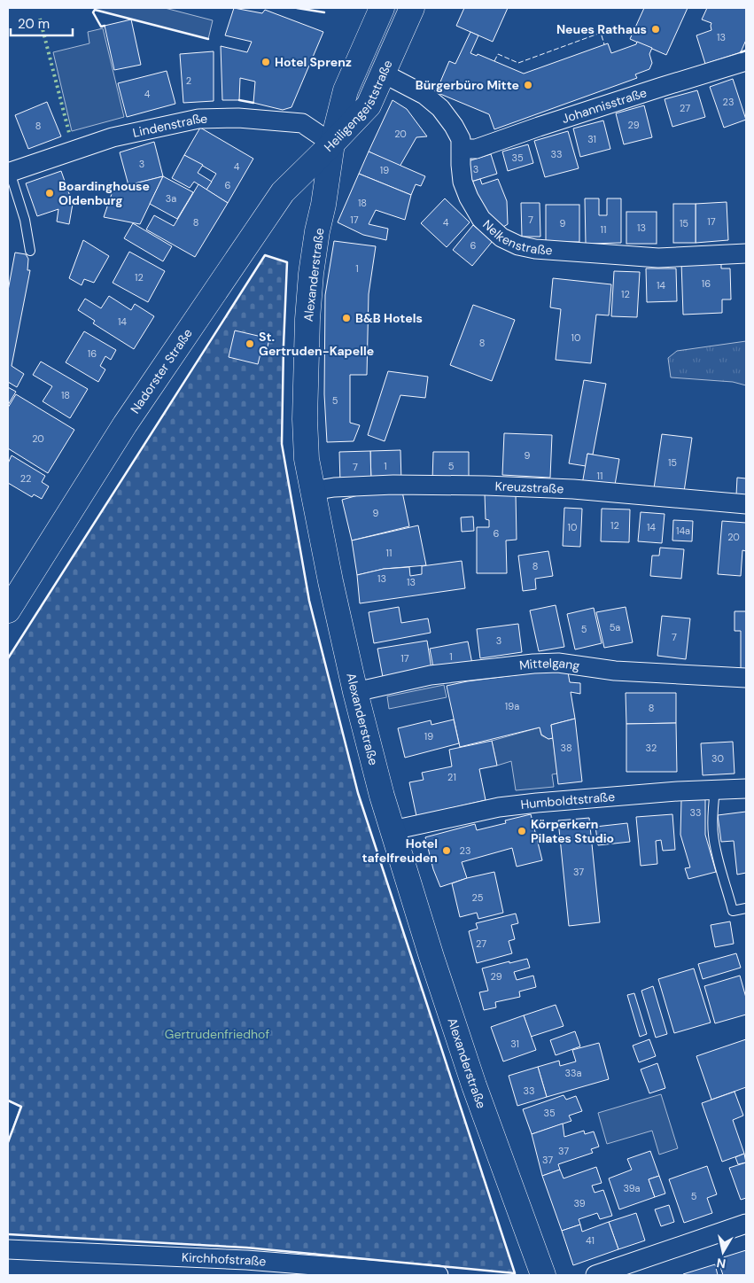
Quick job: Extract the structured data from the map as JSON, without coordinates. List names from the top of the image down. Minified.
{"streets":{"street":["Heiligengeiststraße","Johannisstraße","Lindenstraße","Nelkenstraße","Alexanderstraße","Nadorster Straße","Kreuzstraße","Mittelgang","Humboldtstraße","Kirchhofstraße"]},"crossings":[["Heiligengeiststraße","Lindenstraße"],["Heiligengeiststraße","Nelkenstraße"],["Heiligengeiststraße","Alexanderstraße"],["Heiligengeiststraße","Nadorster Straße"],["Johannisstraße","Nelkenstraße"],["Lindenstraße","Alexanderstraße"],["Lindenstraße","Nadorster Straße"],["Alexanderstraße","Nadorster Straße"],["Alexanderstraße","Kreuzstraße"],["Alexanderstraße","Mittelgang"],["Alexanderstraße","Humboldtstraße"]],"parks":["Gertrudenfriedhof"],"places":["Neues Rathaus","Hotel Sprenz","Bürgerbüro Mitte","Boardinghouse Oldenburg","B&B Hotels","St. Gertruden-Kapelle","Körperkern Pilates Studio","Hotel tafelfreuden"],"house_numbers":["13","2","4","23","27","29","8","20","31","33","35","3","4","3","19","6","3a","18","17","7","17","8","4","9","15","13","11","6","1","12","16","14","12","14","10","8","16","18","5","20","9","15","1","5","7","11","22","9","12","10","14","14a","6","20","11","8","13","13","5a","5","7","3","1","17","19a","8","19","38","32","30","21","33","23","37","25","27","29","31","33a","33","35","37","37","39a","5","39","41"],"scale_bar":"20 m","north":"bottom"}
